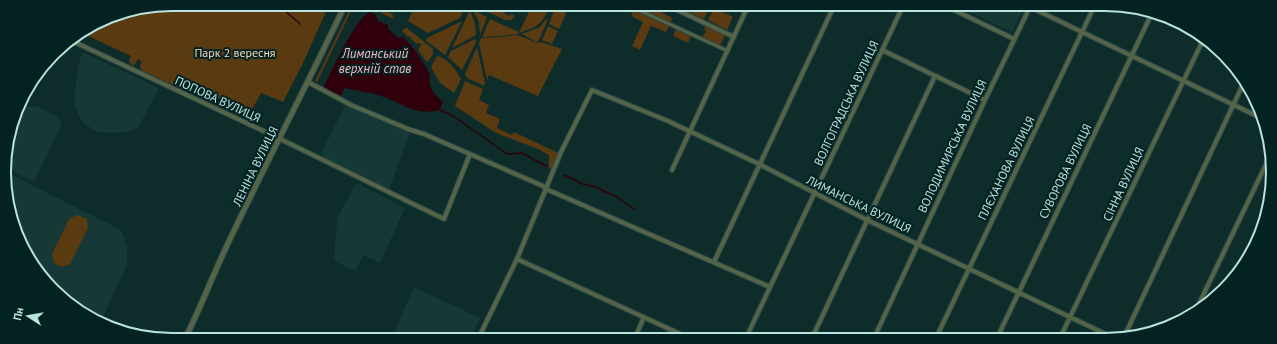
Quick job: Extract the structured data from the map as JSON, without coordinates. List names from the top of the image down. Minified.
{"streets":{"street":["ПОПОВА ВУЛИЦЯ","ВОЛГОГРАДСЬКА ВУЛИЦЯ","ВОЛОДИМИРСЬКА ВУЛИЦЯ","ЛЕНІНА ВУЛИЦЯ","ПЛЄХАНОВА ВУЛИЦЯ","СУВОРОВА ВУЛИЦЯ","СІННА ВУЛИЦЯ","ЛИМАНСЬКА ВУЛИЦЯ"]},"crossings":[["ПОПОВА ВУЛИЦЯ","ЛЕНІНА ВУЛИЦЯ"],["ВОЛГОГРАДСЬКА ВУЛИЦЯ","ЛИМАНСЬКА ВУЛИЦЯ"],["ВОЛОДИМИРСЬКА ВУЛИЦЯ","ЛИМАНСЬКА ВУЛИЦЯ"],["ПЛЄХАНОВА ВУЛИЦЯ","ЛИМАНСЬКА ВУЛИЦЯ"],["СУВОРОВА ВУЛИЦЯ","ЛИМАНСЬКА ВУЛИЦЯ"],["СІННА ВУЛИЦЯ","ЛИМАНСЬКА ВУЛИЦЯ"]],"water":["Лиманський верхній став"],"parks":["Парк 2 вересня"],"north":"left"}
